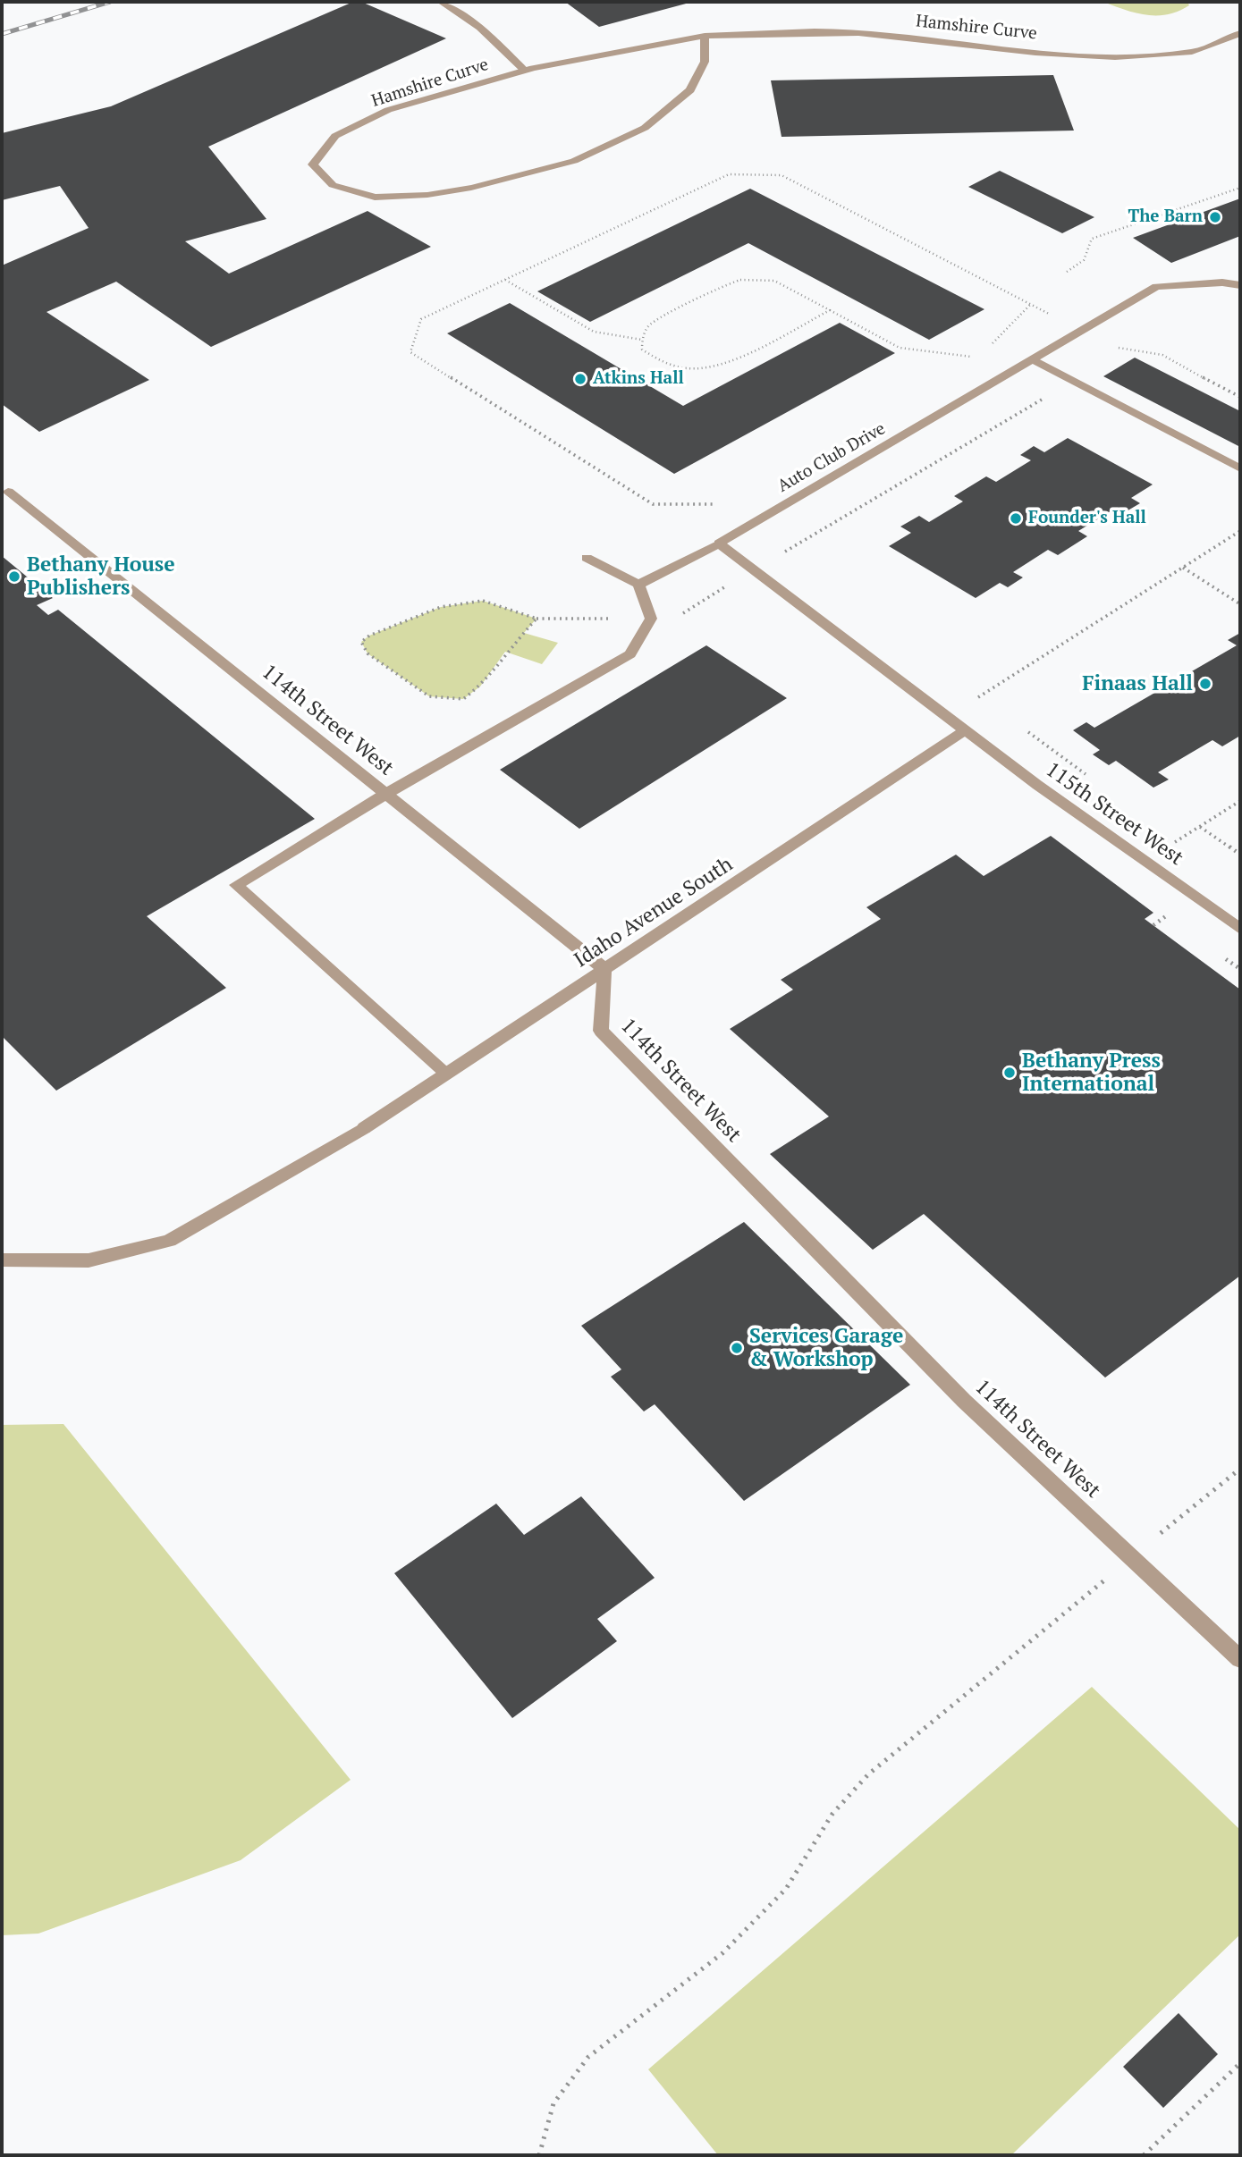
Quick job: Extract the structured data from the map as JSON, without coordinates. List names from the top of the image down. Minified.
{"streets":{"street":["Hamshire Curve","Auto Club Drive","114th Street West","115th Street West","Idaho Avenue South"]},"crossings":[["114th Street West","Idaho Avenue South"],["115th Street West","Idaho Avenue South"]],"places":["The Barn","Atkins Hall","Founder's Hall","Bethany House Publishers","Finaas Hall","Bethany Press International","Services Garage & Workshop"]}
